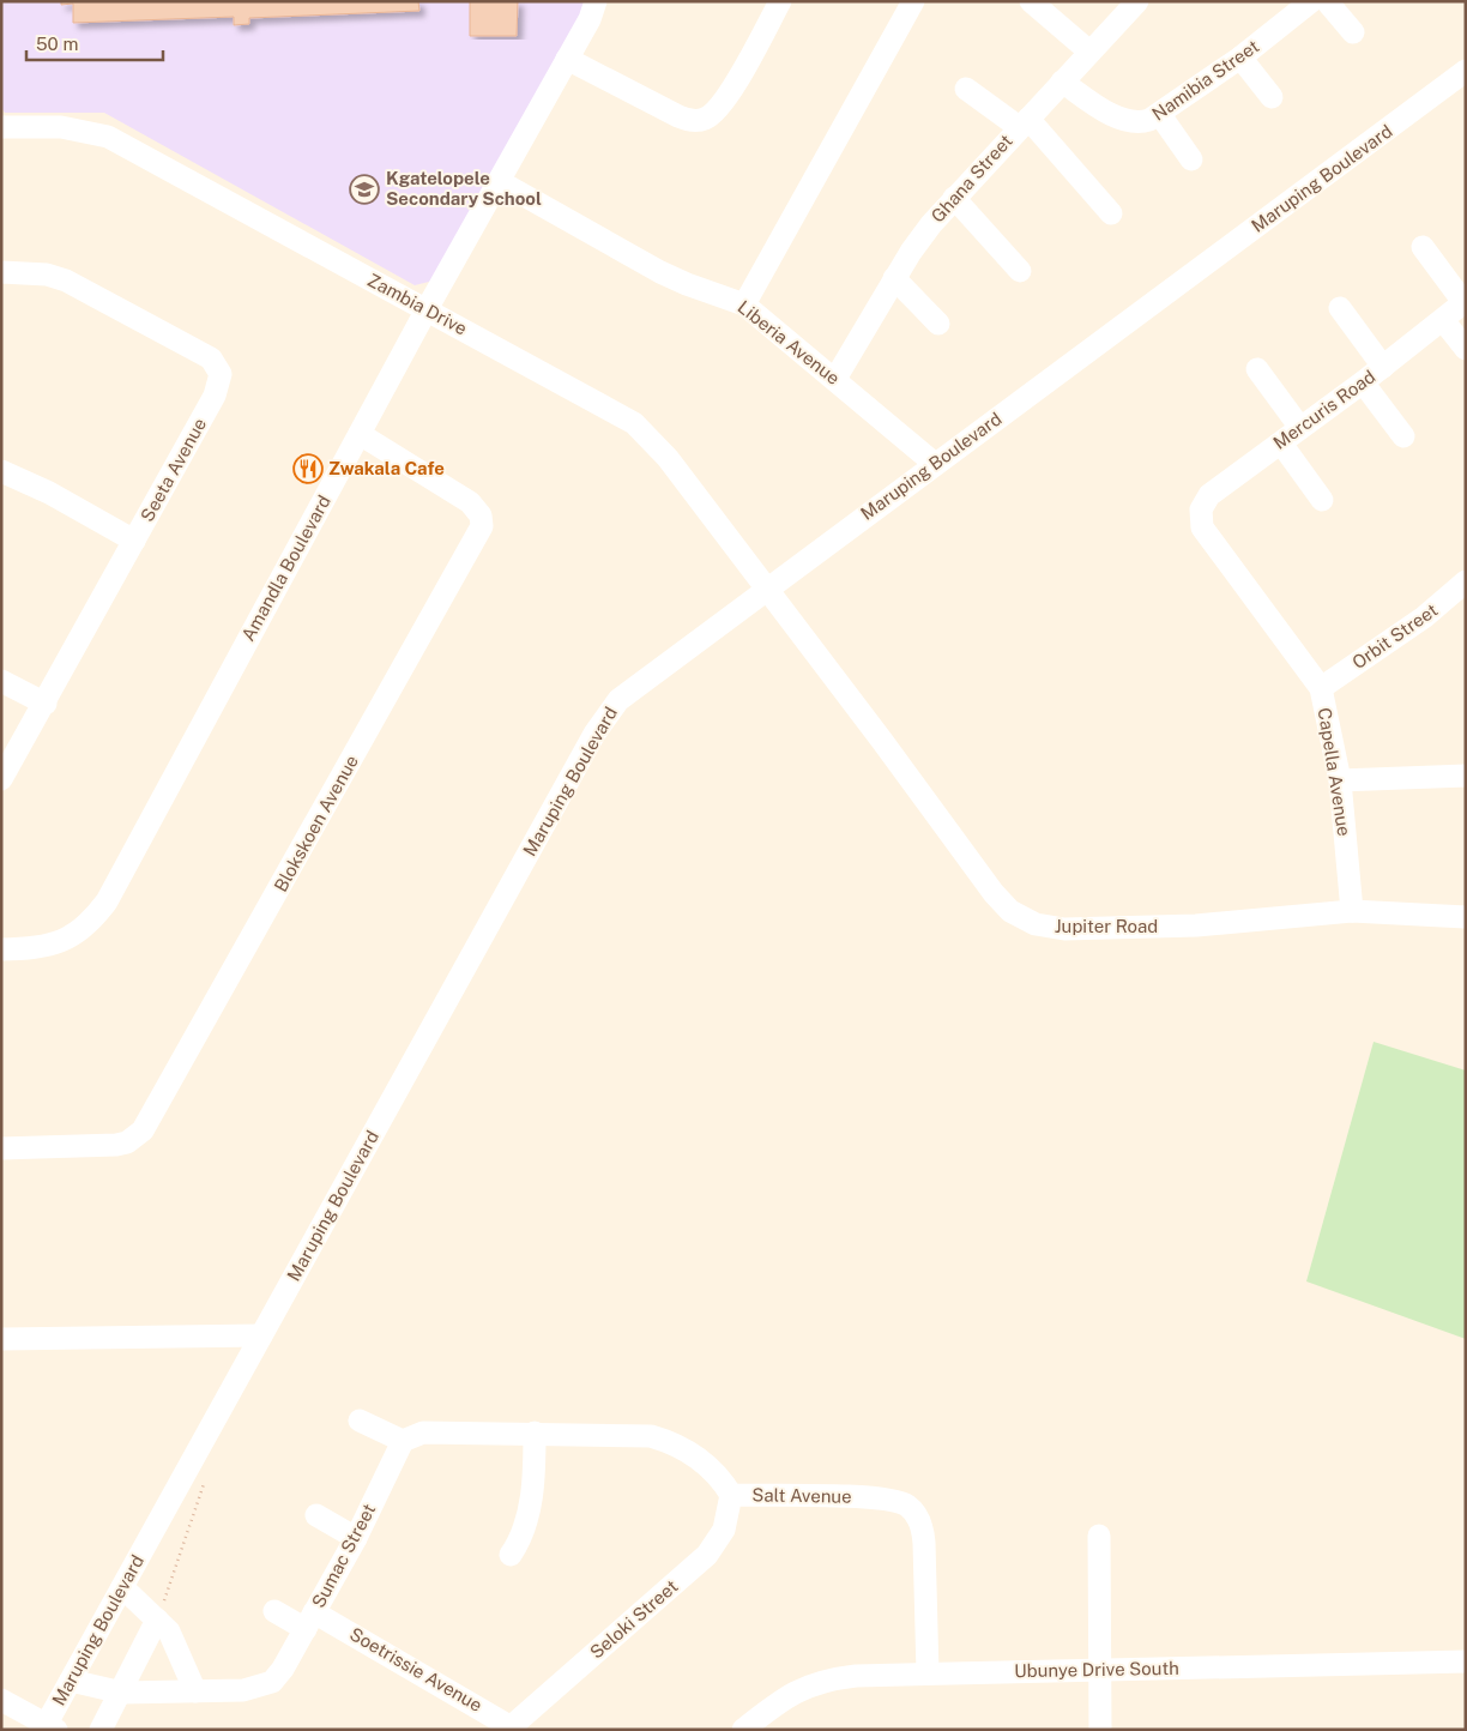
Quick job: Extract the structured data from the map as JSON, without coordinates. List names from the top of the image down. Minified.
{"streets":{"street":["Namibia Street","Ghana Street","Maruping Boulevard","Zambia Drive","Liberia Avenue","Mercuris Road","Seeta Avenue","Amandla Boulevard","Orbit Street","Capella Avenue","Blokskoen Avenue","Jupiter Road","Salt Avenue","Sumac Street","Seloki Street","Soetrissie Avenue","Ubunye Drive South"]},"crossings":[["Namibia Street","Ghana Street"],["Ghana Street","Liberia Avenue"],["Maruping Boulevard","Zambia Drive"],["Maruping Boulevard","Liberia Avenue"],["Maruping Boulevard","Jupiter Road"],["Zambia Drive","Amandla Boulevard"],["Zambia Drive","Jupiter Road"],["Liberia Avenue","Amandla Boulevard"],["Mercuris Road","Capella Avenue"],["Amandla Boulevard","Blokskoen Avenue"],["Orbit Street","Capella Avenue"],["Capella Avenue","Jupiter Road"],["Salt Avenue","Sumac Street"],["Salt Avenue","Seloki Street"],["Salt Avenue","Ubunye Drive South"],["Sumac Street","Soetrissie Avenue"],["Seloki Street","Soetrissie Avenue"]],"places":{"school or university":["Kgatelopele Secondary School"],"restaurant":["Zwakala Cafe"]},"scale_bar":"50 m"}
